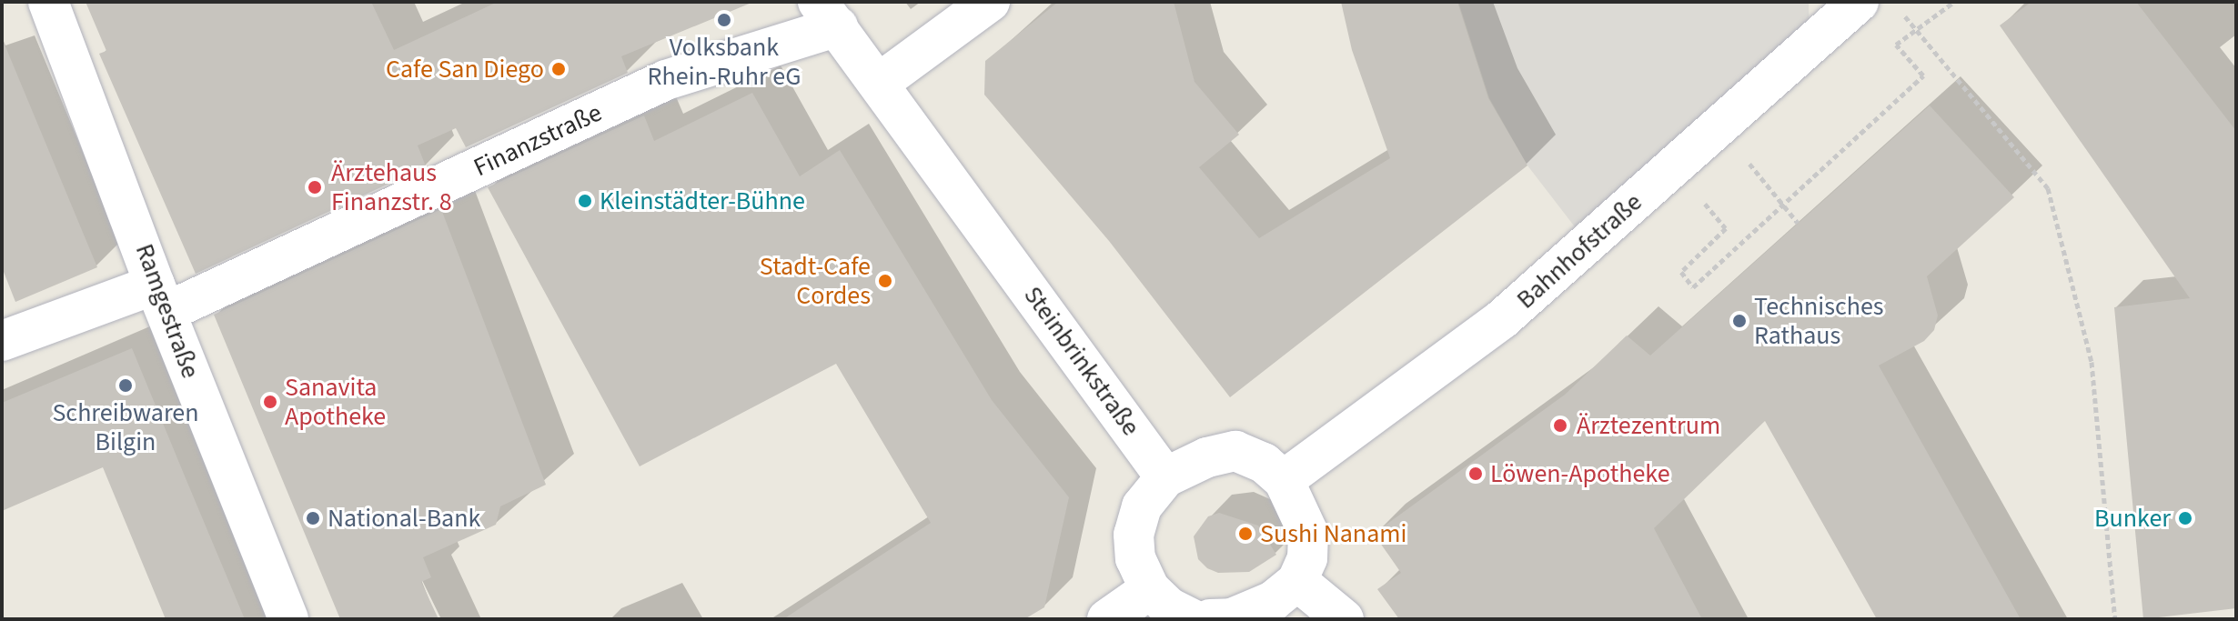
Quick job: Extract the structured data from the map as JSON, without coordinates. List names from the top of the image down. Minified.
{"streets":{"street":["Finanzstraße","Bahnhofstraße","Ramgestraße","Steinbrinkstraße"]},"crossings":[["Finanzstraße","Ramgestraße"],["Finanzstraße","Steinbrinkstraße"]],"places":["Volksbank Rhein-Ruhr eG","Cafe San Diego","Ärztehaus Finanzstr. 8","Kleinstädter-Bühne","Stadt-Cafe Cordes","Technisches Rathaus","Schreibwaren Bilgin","Sanavita Apotheke","Ärztezentrum","Löwen-Apotheke","National-Bank","Bunker","Sushi Nanami"]}
